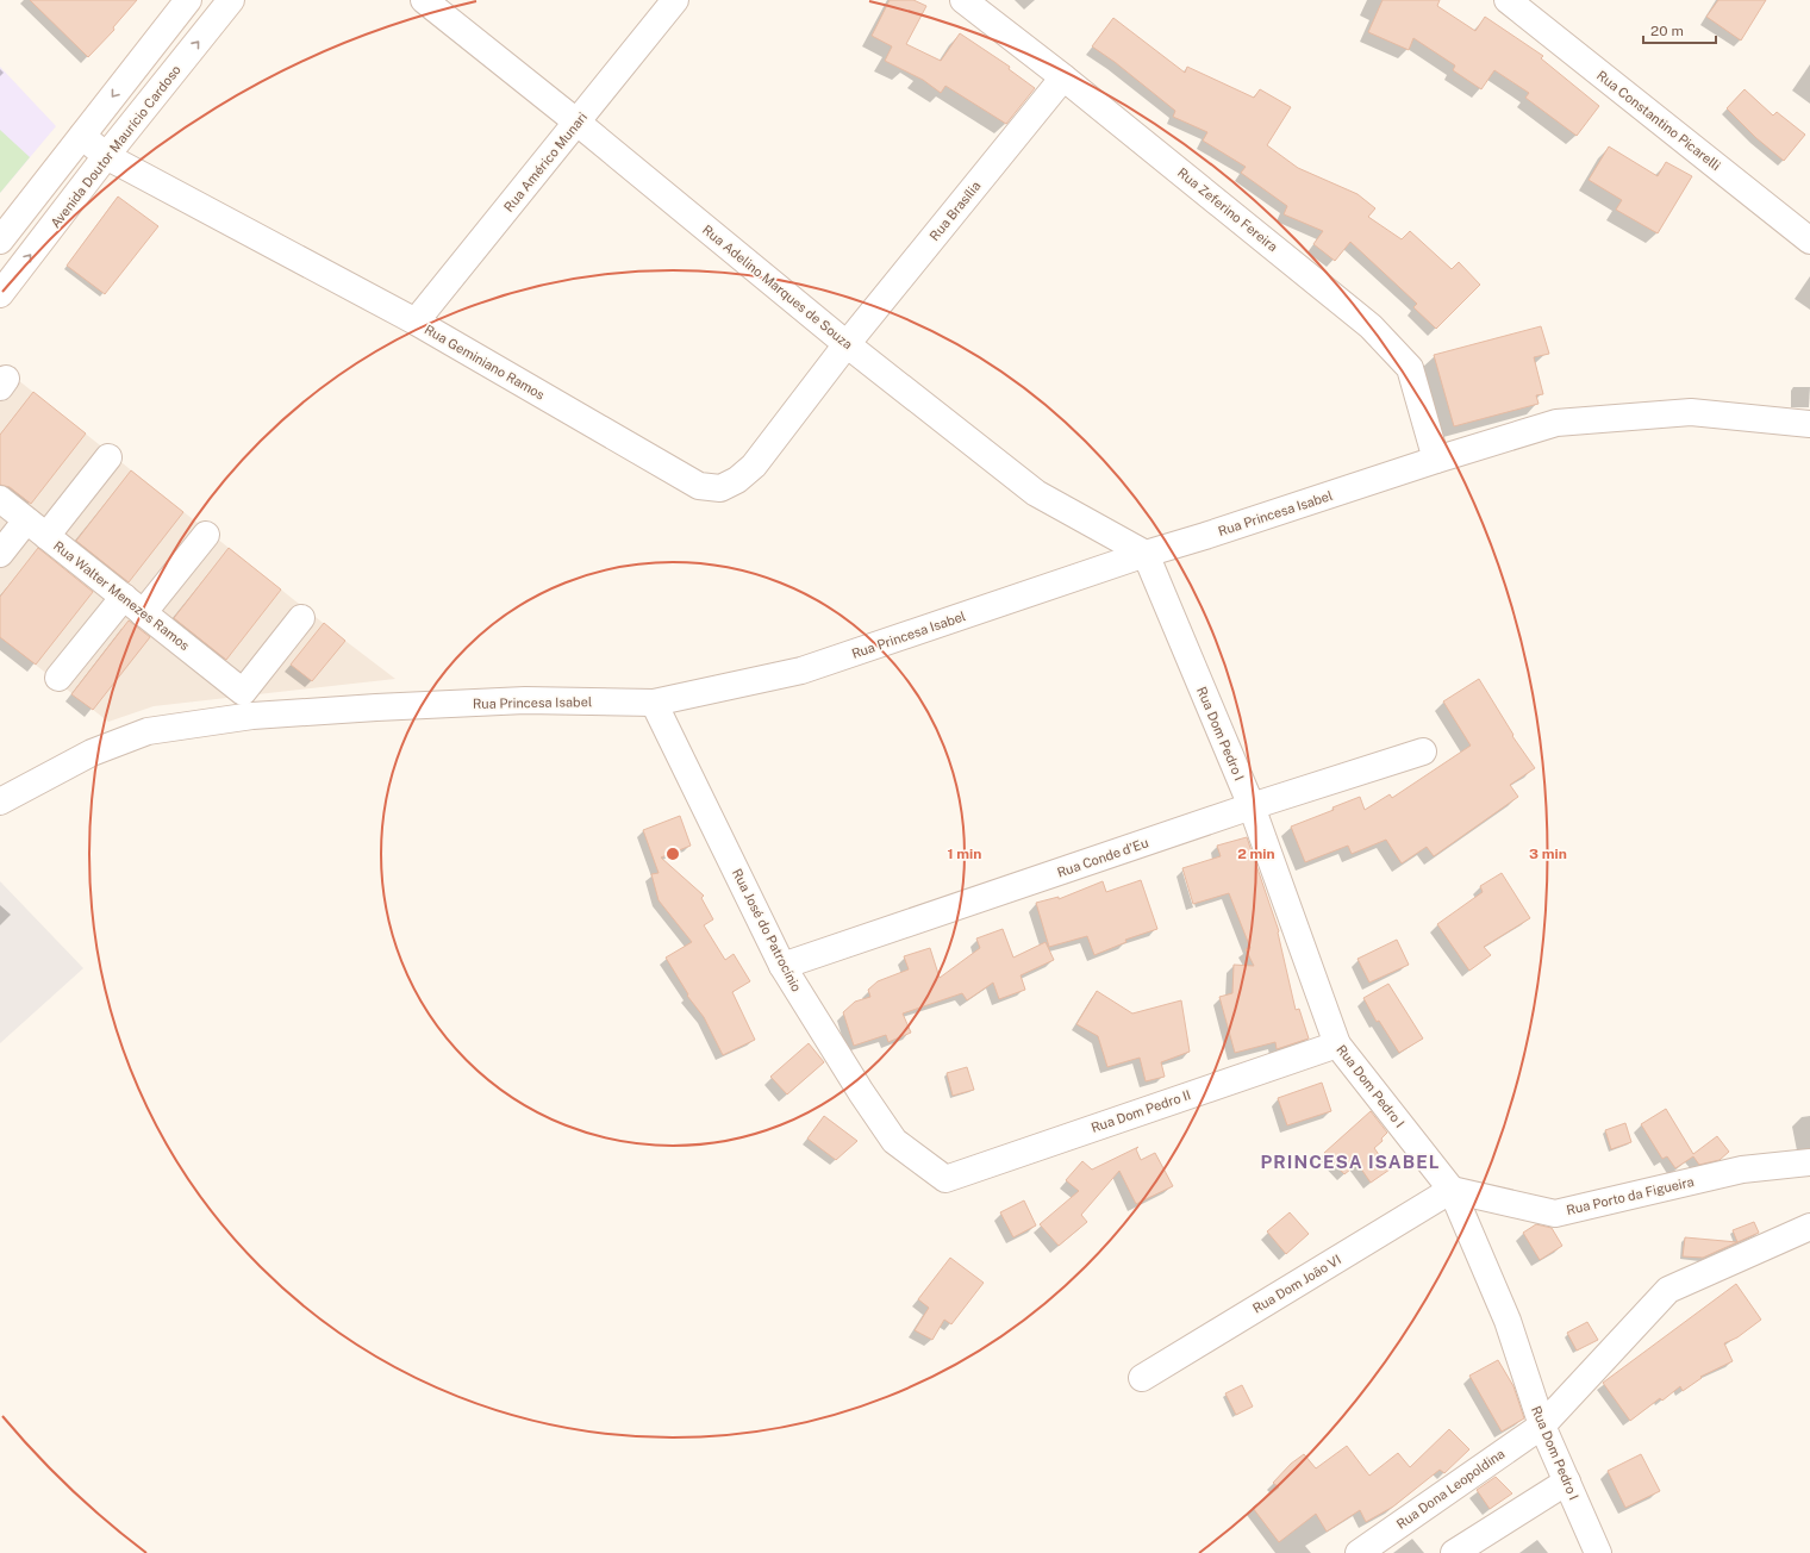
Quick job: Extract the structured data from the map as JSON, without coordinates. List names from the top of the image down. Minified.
{"streets":{"street":["Rua Constantino Picarelli","Avenida Doutor Maurício Cardoso","Rua Américo Munari","Rua Zeferino Fereira","Rua Brasília","Rua Adelino Marques de Souza","Rua Geminiano Ramos","Rua Princesa Isabel","Rua Walter Menezes Ramos","Rua Dom Pedro I","Rua Conde d'Eu","Rua José do Patrocínio","Rua Dom Pedro II","Rua Porto da Figueira","Rua Dom João VI","Rua Dona Leopoldina"]},"crossings":[["Avenida Doutor Maurício Cardoso","Rua Geminiano Ramos"],["Rua Américo Munari","Rua Adelino Marques de Souza"],["Rua Américo Munari","Rua Geminiano Ramos"],["Rua Zeferino Fereira","Rua Brasília"],["Rua Zeferino Fereira","Rua Princesa Isabel"],["Rua Brasília","Rua Adelino Marques de Souza"],["Rua Brasília","Rua Geminiano Ramos"],["Rua Adelino Marques de Souza","Rua Geminiano Ramos"],["Rua Adelino Marques de Souza","Rua Princesa Isabel"],["Rua Adelino Marques de Souza","Rua Dom Pedro I"],["Rua Princesa Isabel","Rua Dom Pedro I"],["Rua Princesa Isabel","Rua José do Patrocínio"],["Rua Dom Pedro I","Rua Conde d'Eu"],["Rua Dom Pedro I","Rua Dom Pedro II"],["Rua Dom Pedro I","Rua Porto da Figueira"],["Rua Dom Pedro I","Rua Dom João VI"],["Rua Dom Pedro I","Rua Dona Leopoldina"],["Rua Conde d'Eu","Rua José do Patrocínio"],["Rua José do Patrocínio","Rua Dom Pedro II"],["Rua Porto da Figueira","Rua Dom João VI"]],"districts":["PRINCESA ISABEL"],"scale_bar":"20 m","rings":["1 min","2 min","3 min"]}
